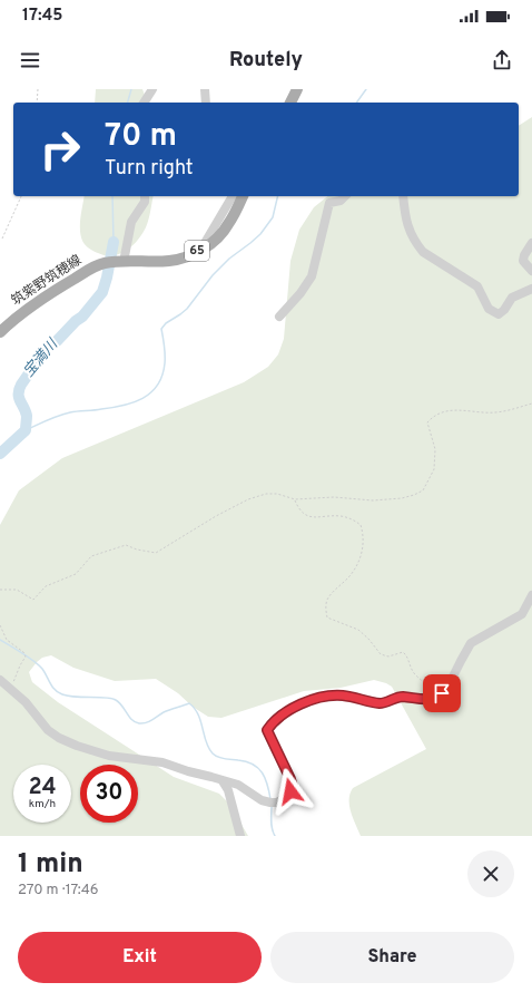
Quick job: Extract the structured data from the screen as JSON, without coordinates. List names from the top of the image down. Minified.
{"streets":{"main road":["65","筑紫野筑穂線"]},"water":["宝満川"],"page":{"status":"17:45","header":"Routely","turn":["70 m","Turn right"],"speed":"24 km/h","limit":"30","heading":["1 min","270 m · 17:46"],"buttons":["Exit","Share"]}}
